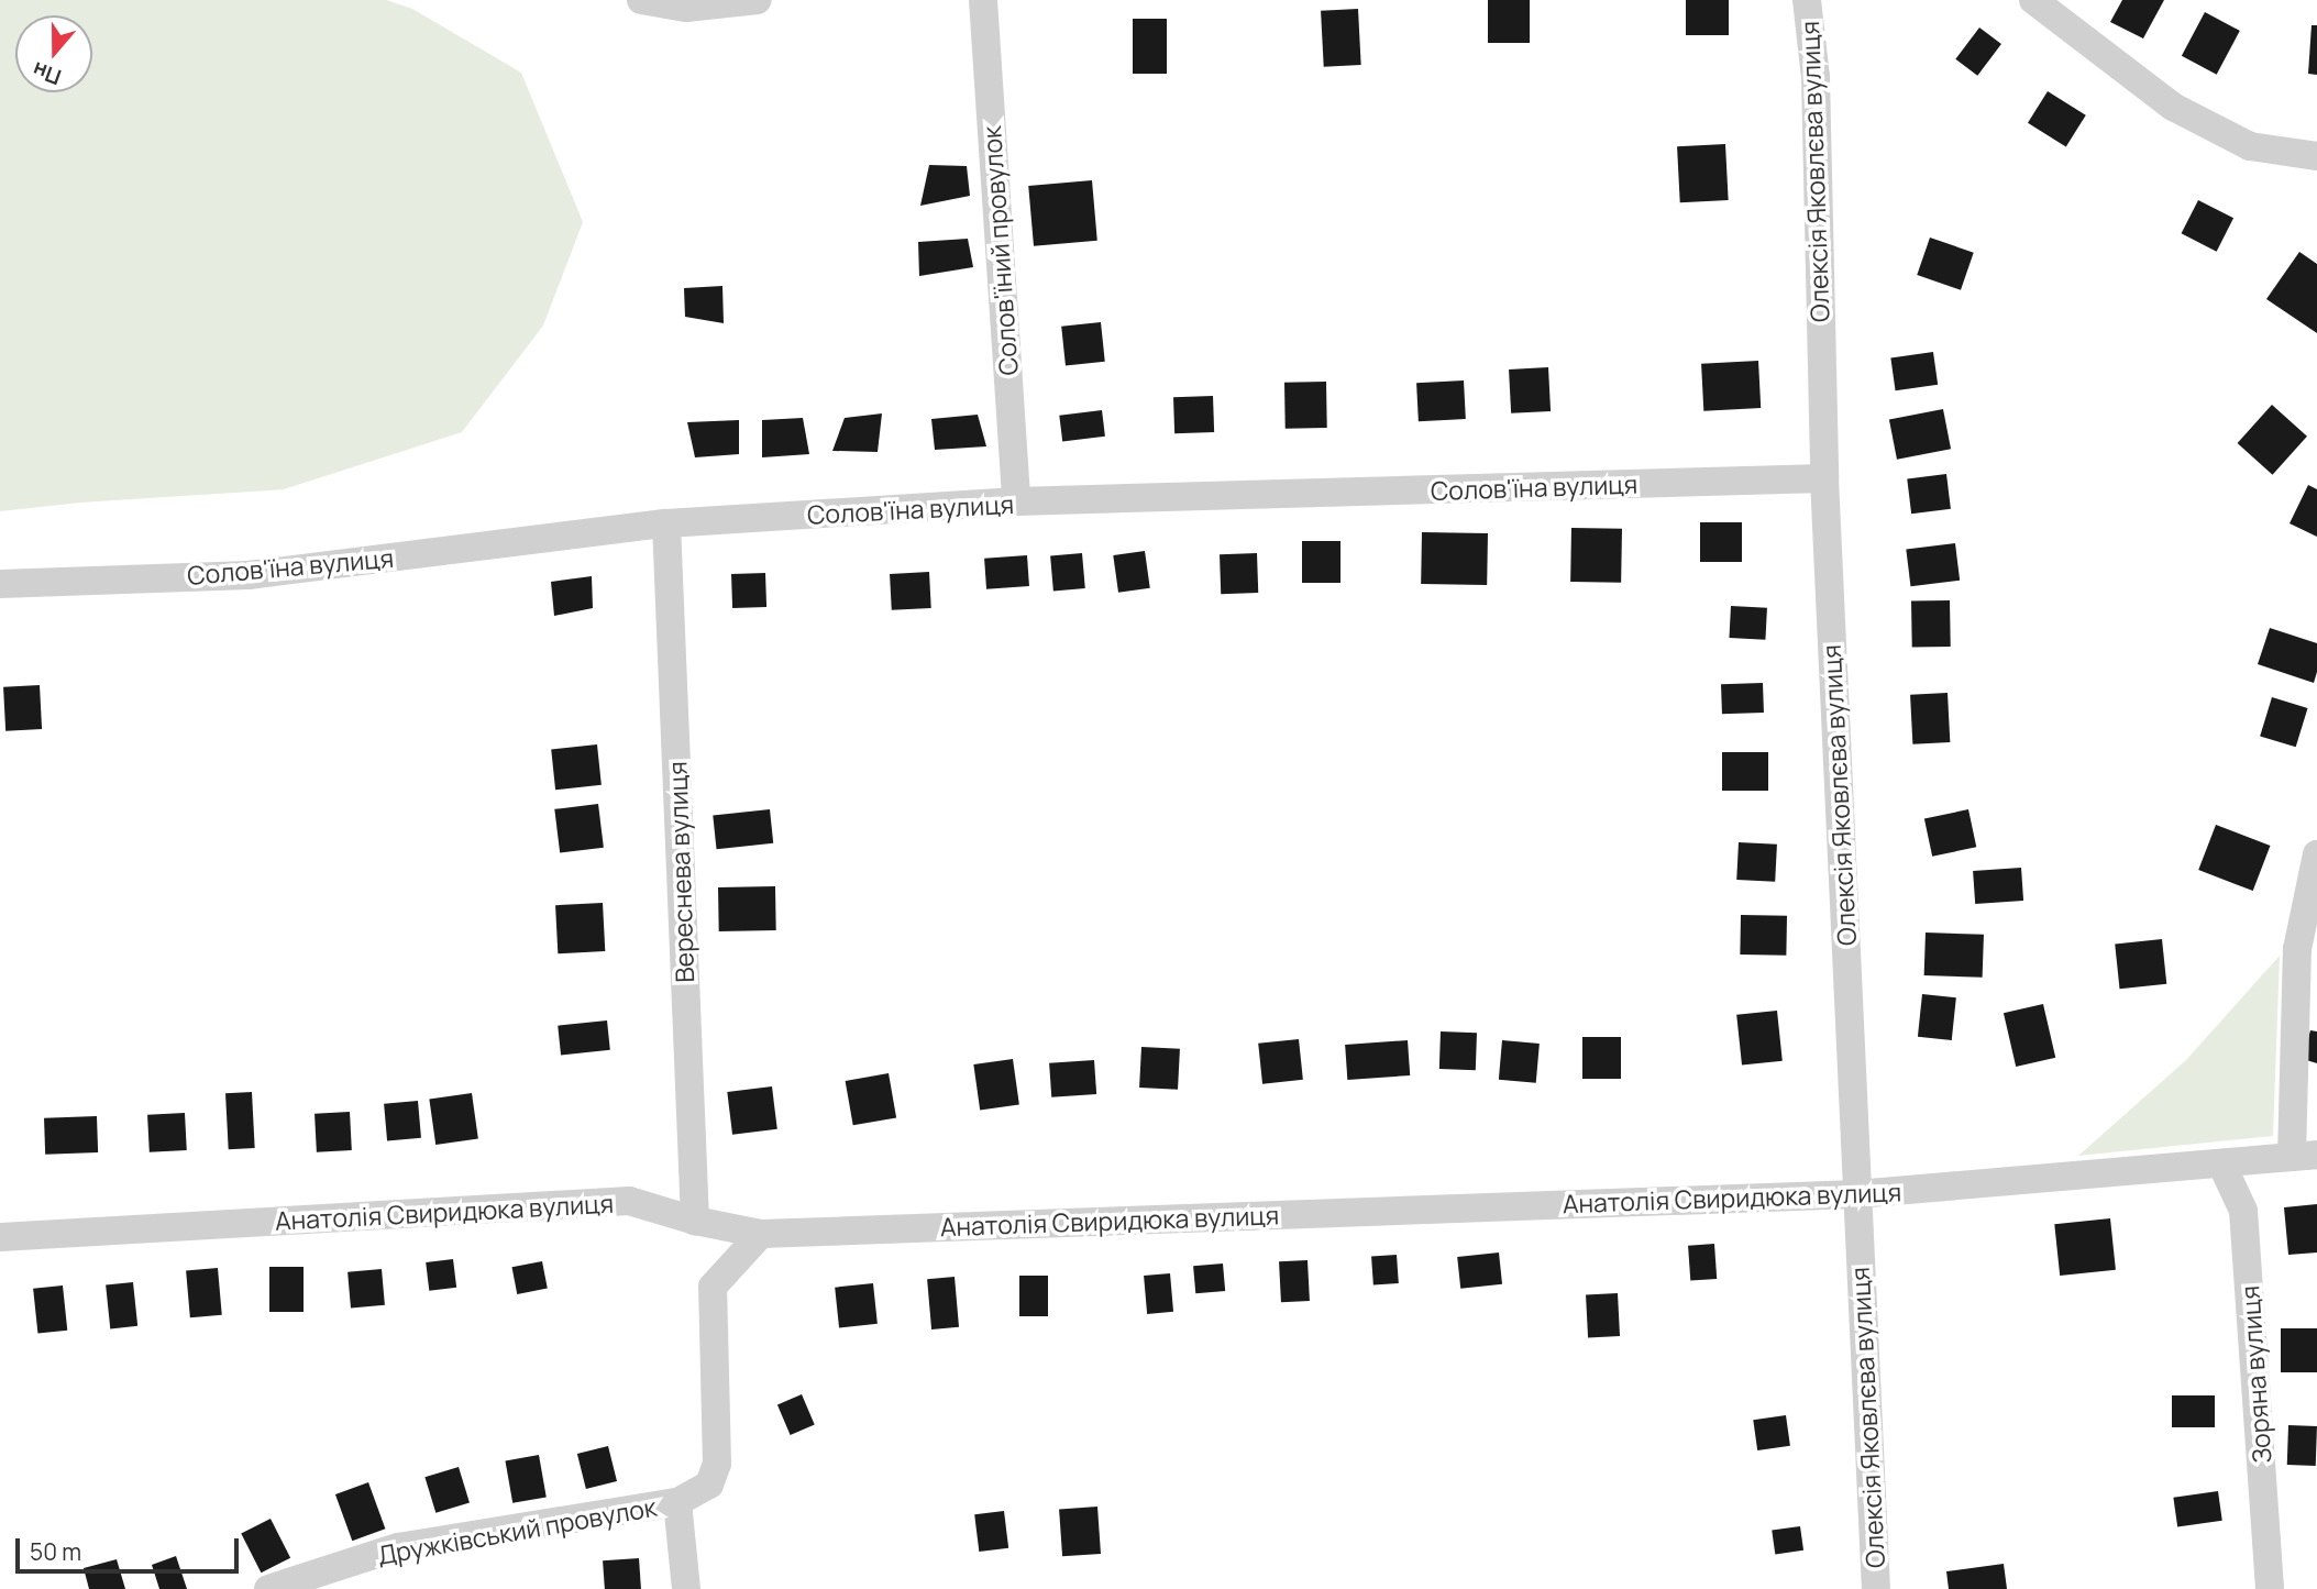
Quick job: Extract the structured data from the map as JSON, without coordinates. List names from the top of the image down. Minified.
{"streets":{"street":["Олексія Яковлєва вулиця","Солов'їний провулок","Солов'їна вулиця","Вереснева вулиця","Анатолія Свиридюка вулиця","Зоряна вулиця","Дружківський провулок"]},"crossings":[["Олексія Яковлєва вулиця","Солов'їна вулиця"],["Олексія Яковлєва вулиця","Анатолія Свиридюка вулиця"],["Солов'їний провулок","Солов'їна вулиця"],["Солов'їна вулиця","Вереснева вулиця"],["Вереснева вулиця","Анатолія Свиридюка вулиця"],["Анатолія Свиридюка вулиця","Зоряна вулиця"]],"scale_bar":"50 m","north":"bottom"}
